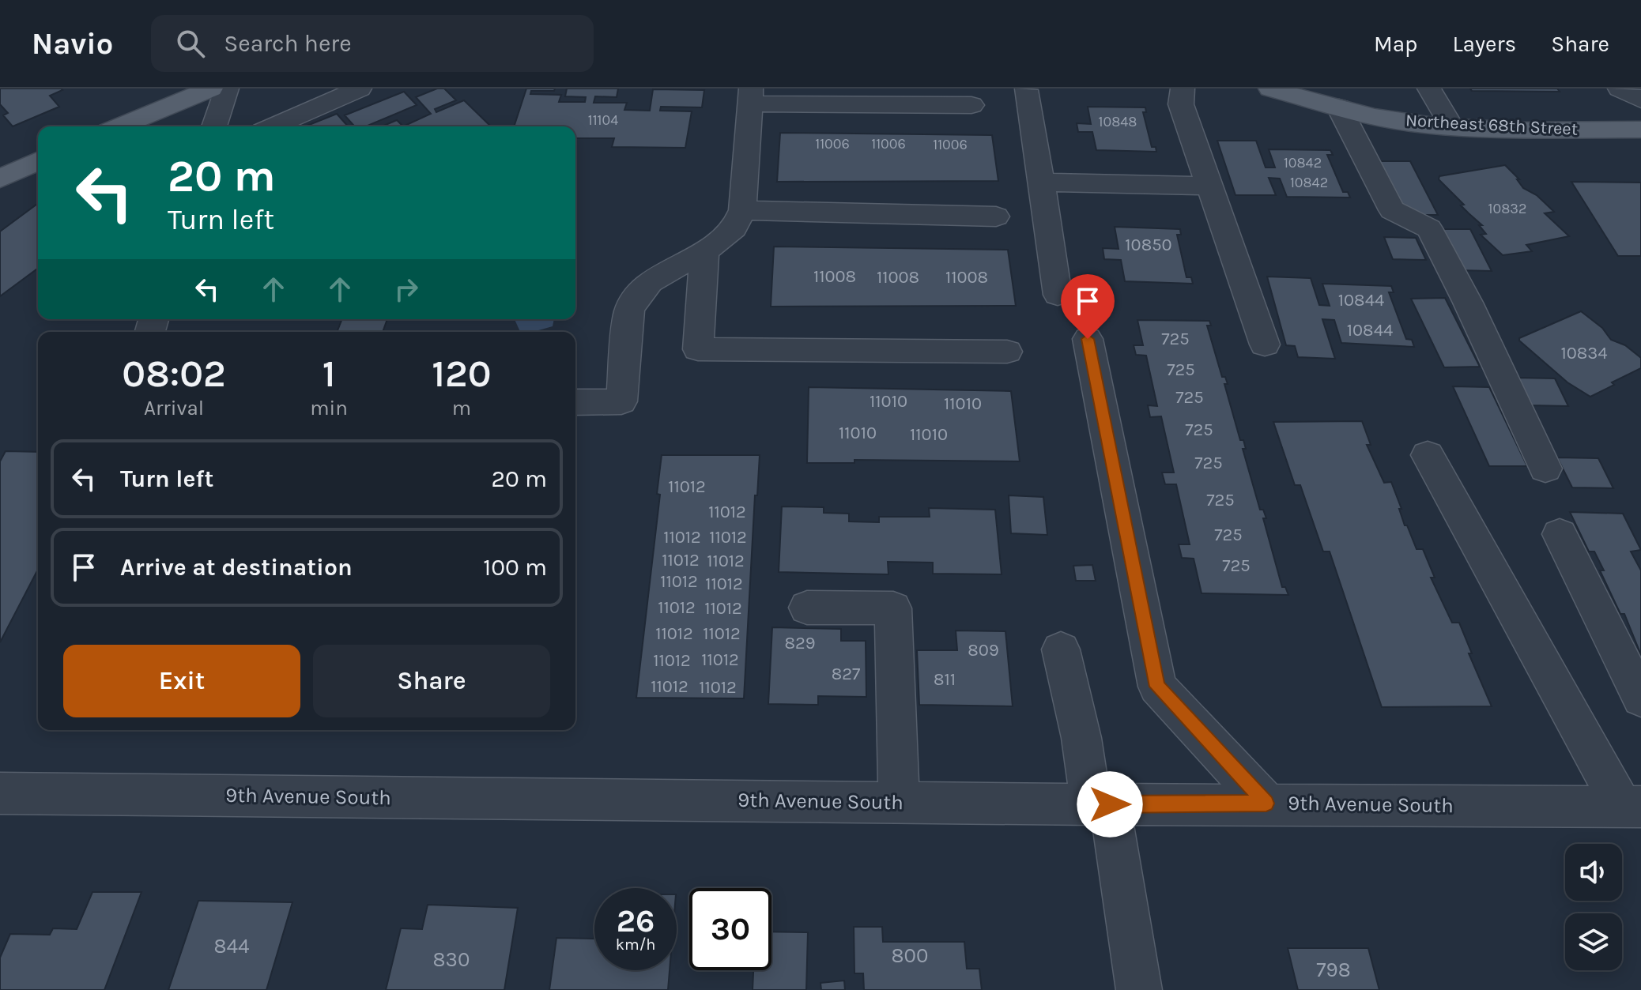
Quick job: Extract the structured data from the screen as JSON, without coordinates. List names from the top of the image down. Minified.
{"streets":{"main road":["Northeast 68th Street"],"street":["9th Avenue South"]},"house_numbers":["11104","10848","11006","11006","11006","10842","10842","10832","10850","11008","11008","11008","10844","10844","725","10834","725","725","11010","11010","725","11010","11010","725","11012","725","11012","725","11012","11012","11012","11012","725","11012","11012","11012","11012","11012","11012","829","809","11012","11012","827","811","11012","11012","844","800","830","798"],"page":{"header":"Navio","search":"Search here","nav":["Map","Layers","Share"],"turn":["20 m","Turn left"],"eta":["08:02","Arrival","1","min","120","m"],"list":[{"name":"Turn left","value":"20 m"},{"name":"Arrive at destination","value":"100 m"}],"buttons":["Exit","Share"],"speed":"26 km/h","limit":"30"}}
